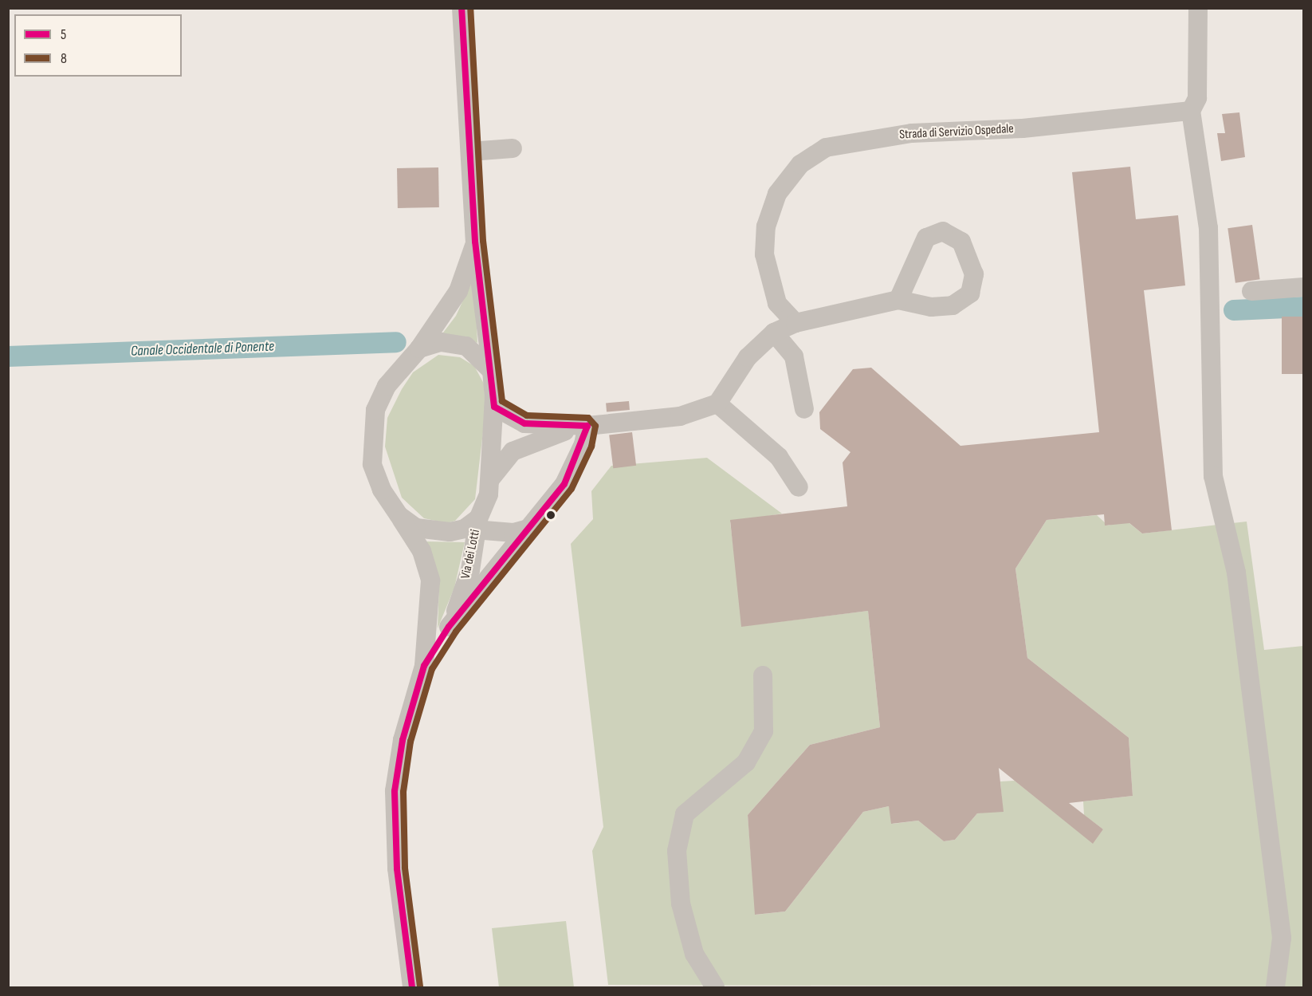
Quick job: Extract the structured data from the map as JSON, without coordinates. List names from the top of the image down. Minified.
{"streets":{"street":["Strada di Servizio Ospedale","Via dei Lotti"]},"water":["Canale Occidentale di Ponente"],"lines":["transit line 5","transit line 8"],"legend":["5","8"]}
